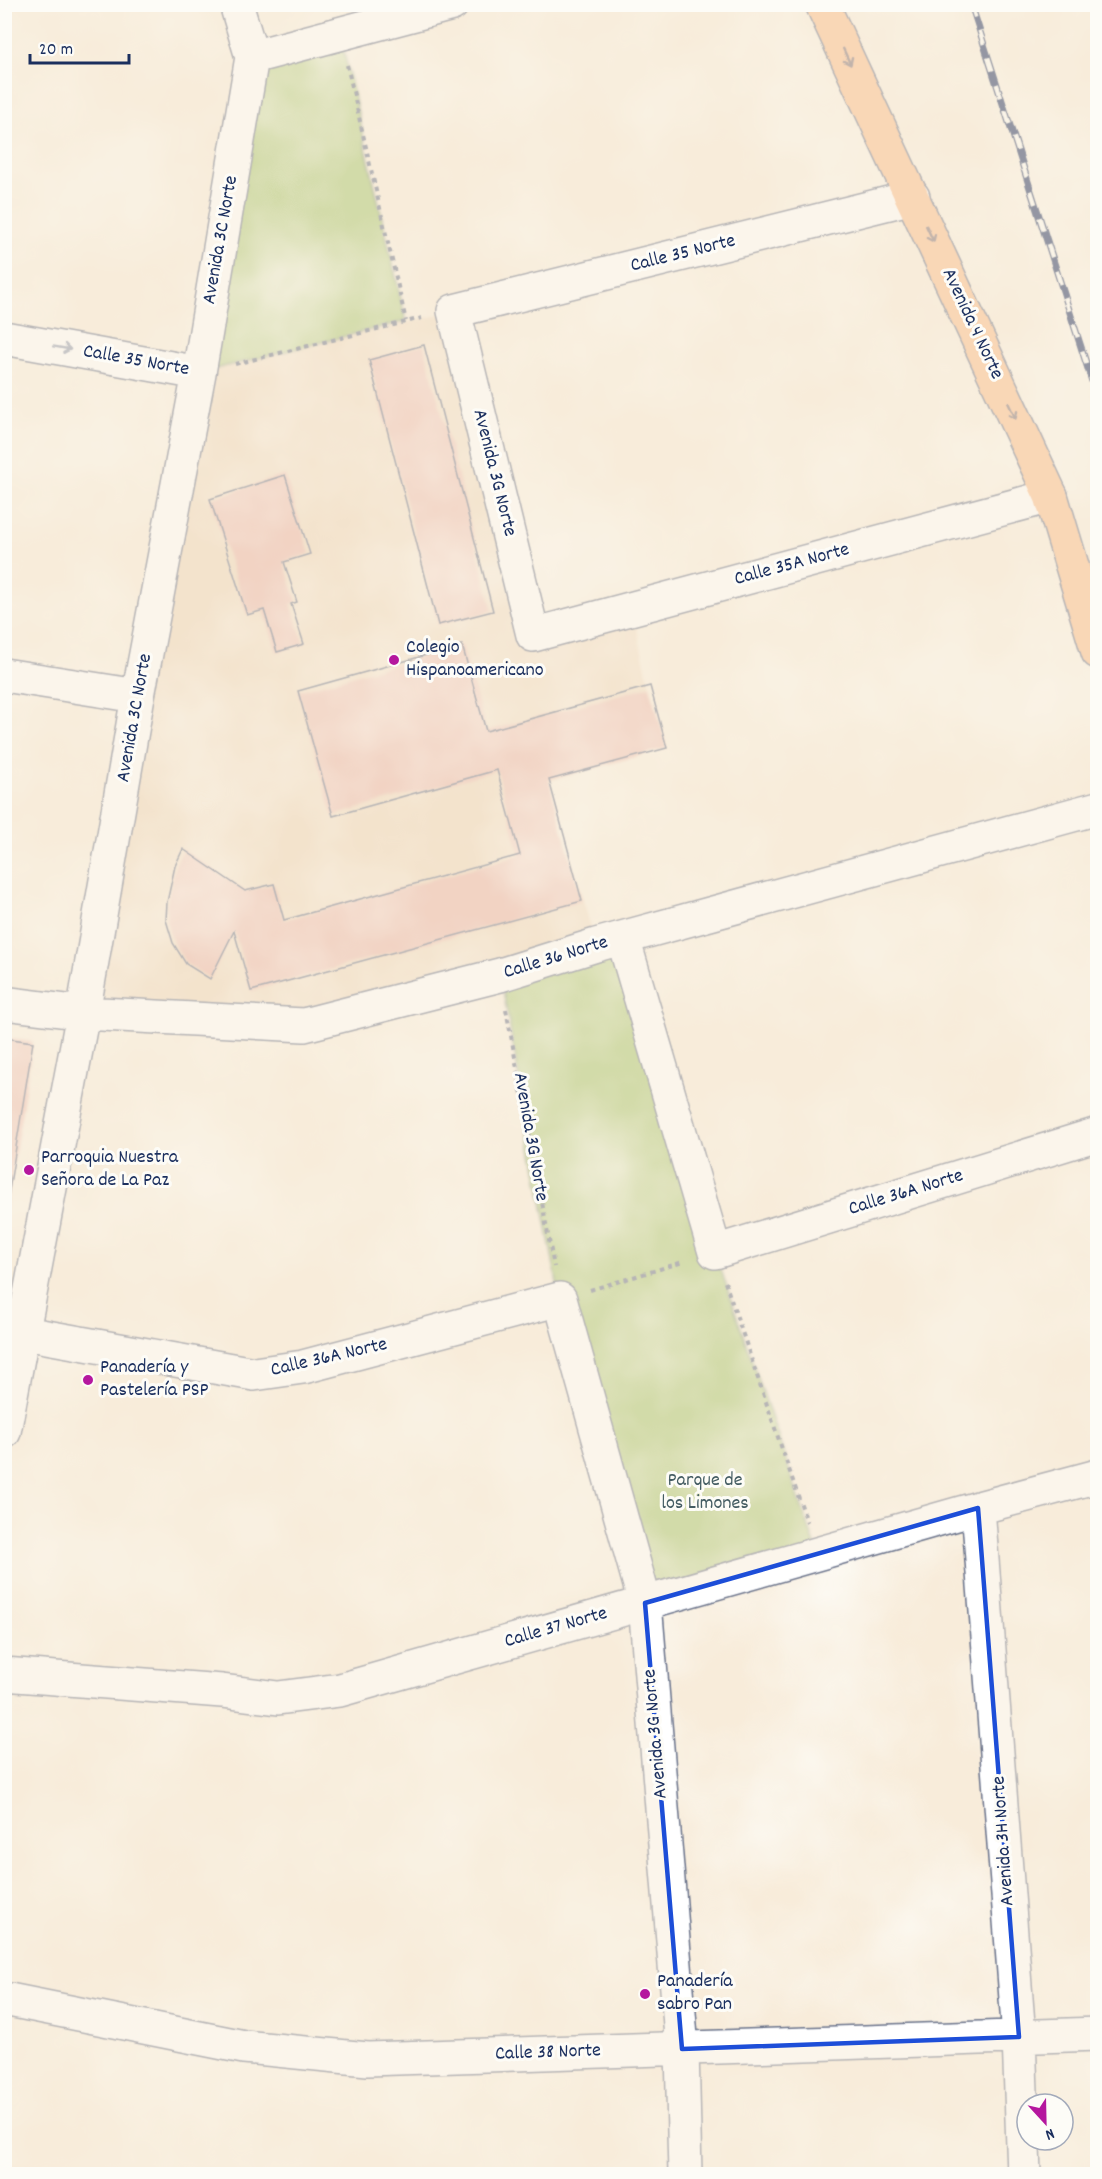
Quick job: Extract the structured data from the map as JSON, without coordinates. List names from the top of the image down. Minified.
{"streets":{"main road":["Avenida 4 Norte"],"street":["Avenida 3C Norte","Calle 35 Norte","Avenida 3G Norte","Calle 35A Norte","Calle 36 Norte","Calle 36A Norte","Calle 37 Norte","Avenida 3H Norte","Calle 38 Norte"]},"crossings":[["Avenida 3C Norte","Calle 35 Norte"],["Avenida 3C Norte","Calle 36 Norte"],["Avenida 3C Norte","Calle 36A Norte"],["Calle 35 Norte","Avenida 4 Norte"],["Calle 35 Norte","Avenida 3G Norte"],["Avenida 4 Norte","Calle 35A Norte"],["Avenida 3G Norte","Calle 35A Norte"],["Avenida 3G Norte","Calle 36 Norte"],["Avenida 3G Norte","Calle 36A Norte"],["Avenida 3G Norte","Calle 37 Norte"],["Avenida 3G Norte","Calle 38 Norte"],["Calle 37 Norte","Avenida 3H Norte"],["Avenida 3H Norte","Calle 38 Norte"]],"one_way":["Avenida 4 Norte"],"parks":["Parque de los Limones"],"places":["Colegio Hispanoamericano","Parroquia Nuestra Señora de La Paz","Panadería y Pastelería PSP","Panadería sabro Pan"],"scale_bar":"20 m","north":"bottom"}
